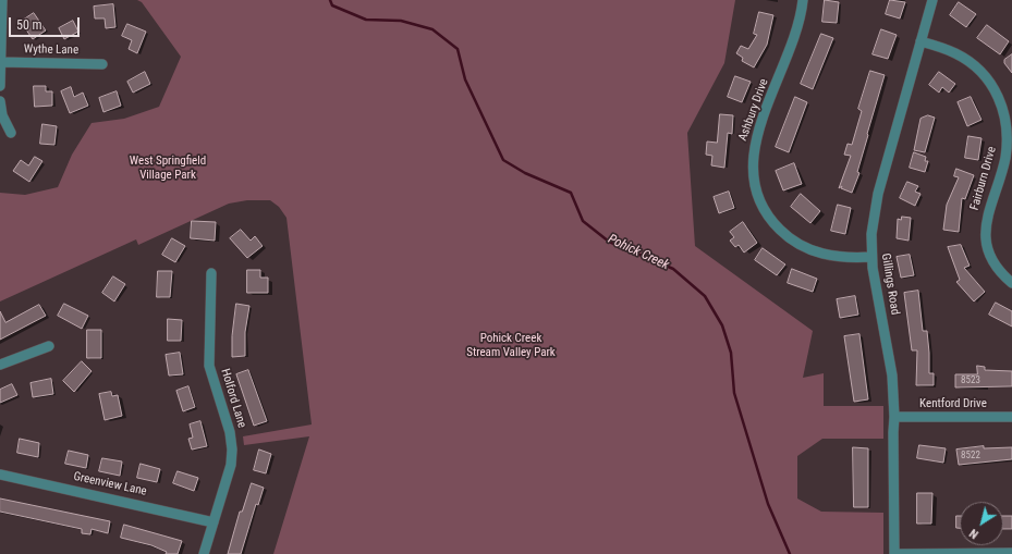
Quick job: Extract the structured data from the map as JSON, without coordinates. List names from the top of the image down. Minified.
{"streets":{"street":["Wythe Lane","Ashbury Drive","Fairburn Drive","Gillings Road","Holford Lane","Kentford Drive","Greenview Lane"]},"crossings":[["Ashbury Drive","Gillings Road"],["Fairburn Drive","Gillings Road"],["Gillings Road","Kentford Drive"],["Holford Lane","Greenview Lane"]],"water":["Pohick Creek"],"parks":["West Springfield Village Park","Pohick Creek Stream Valley Park"],"house_numbers":["8523","8522"],"scale_bar":"50 m","north":"bottom left"}
